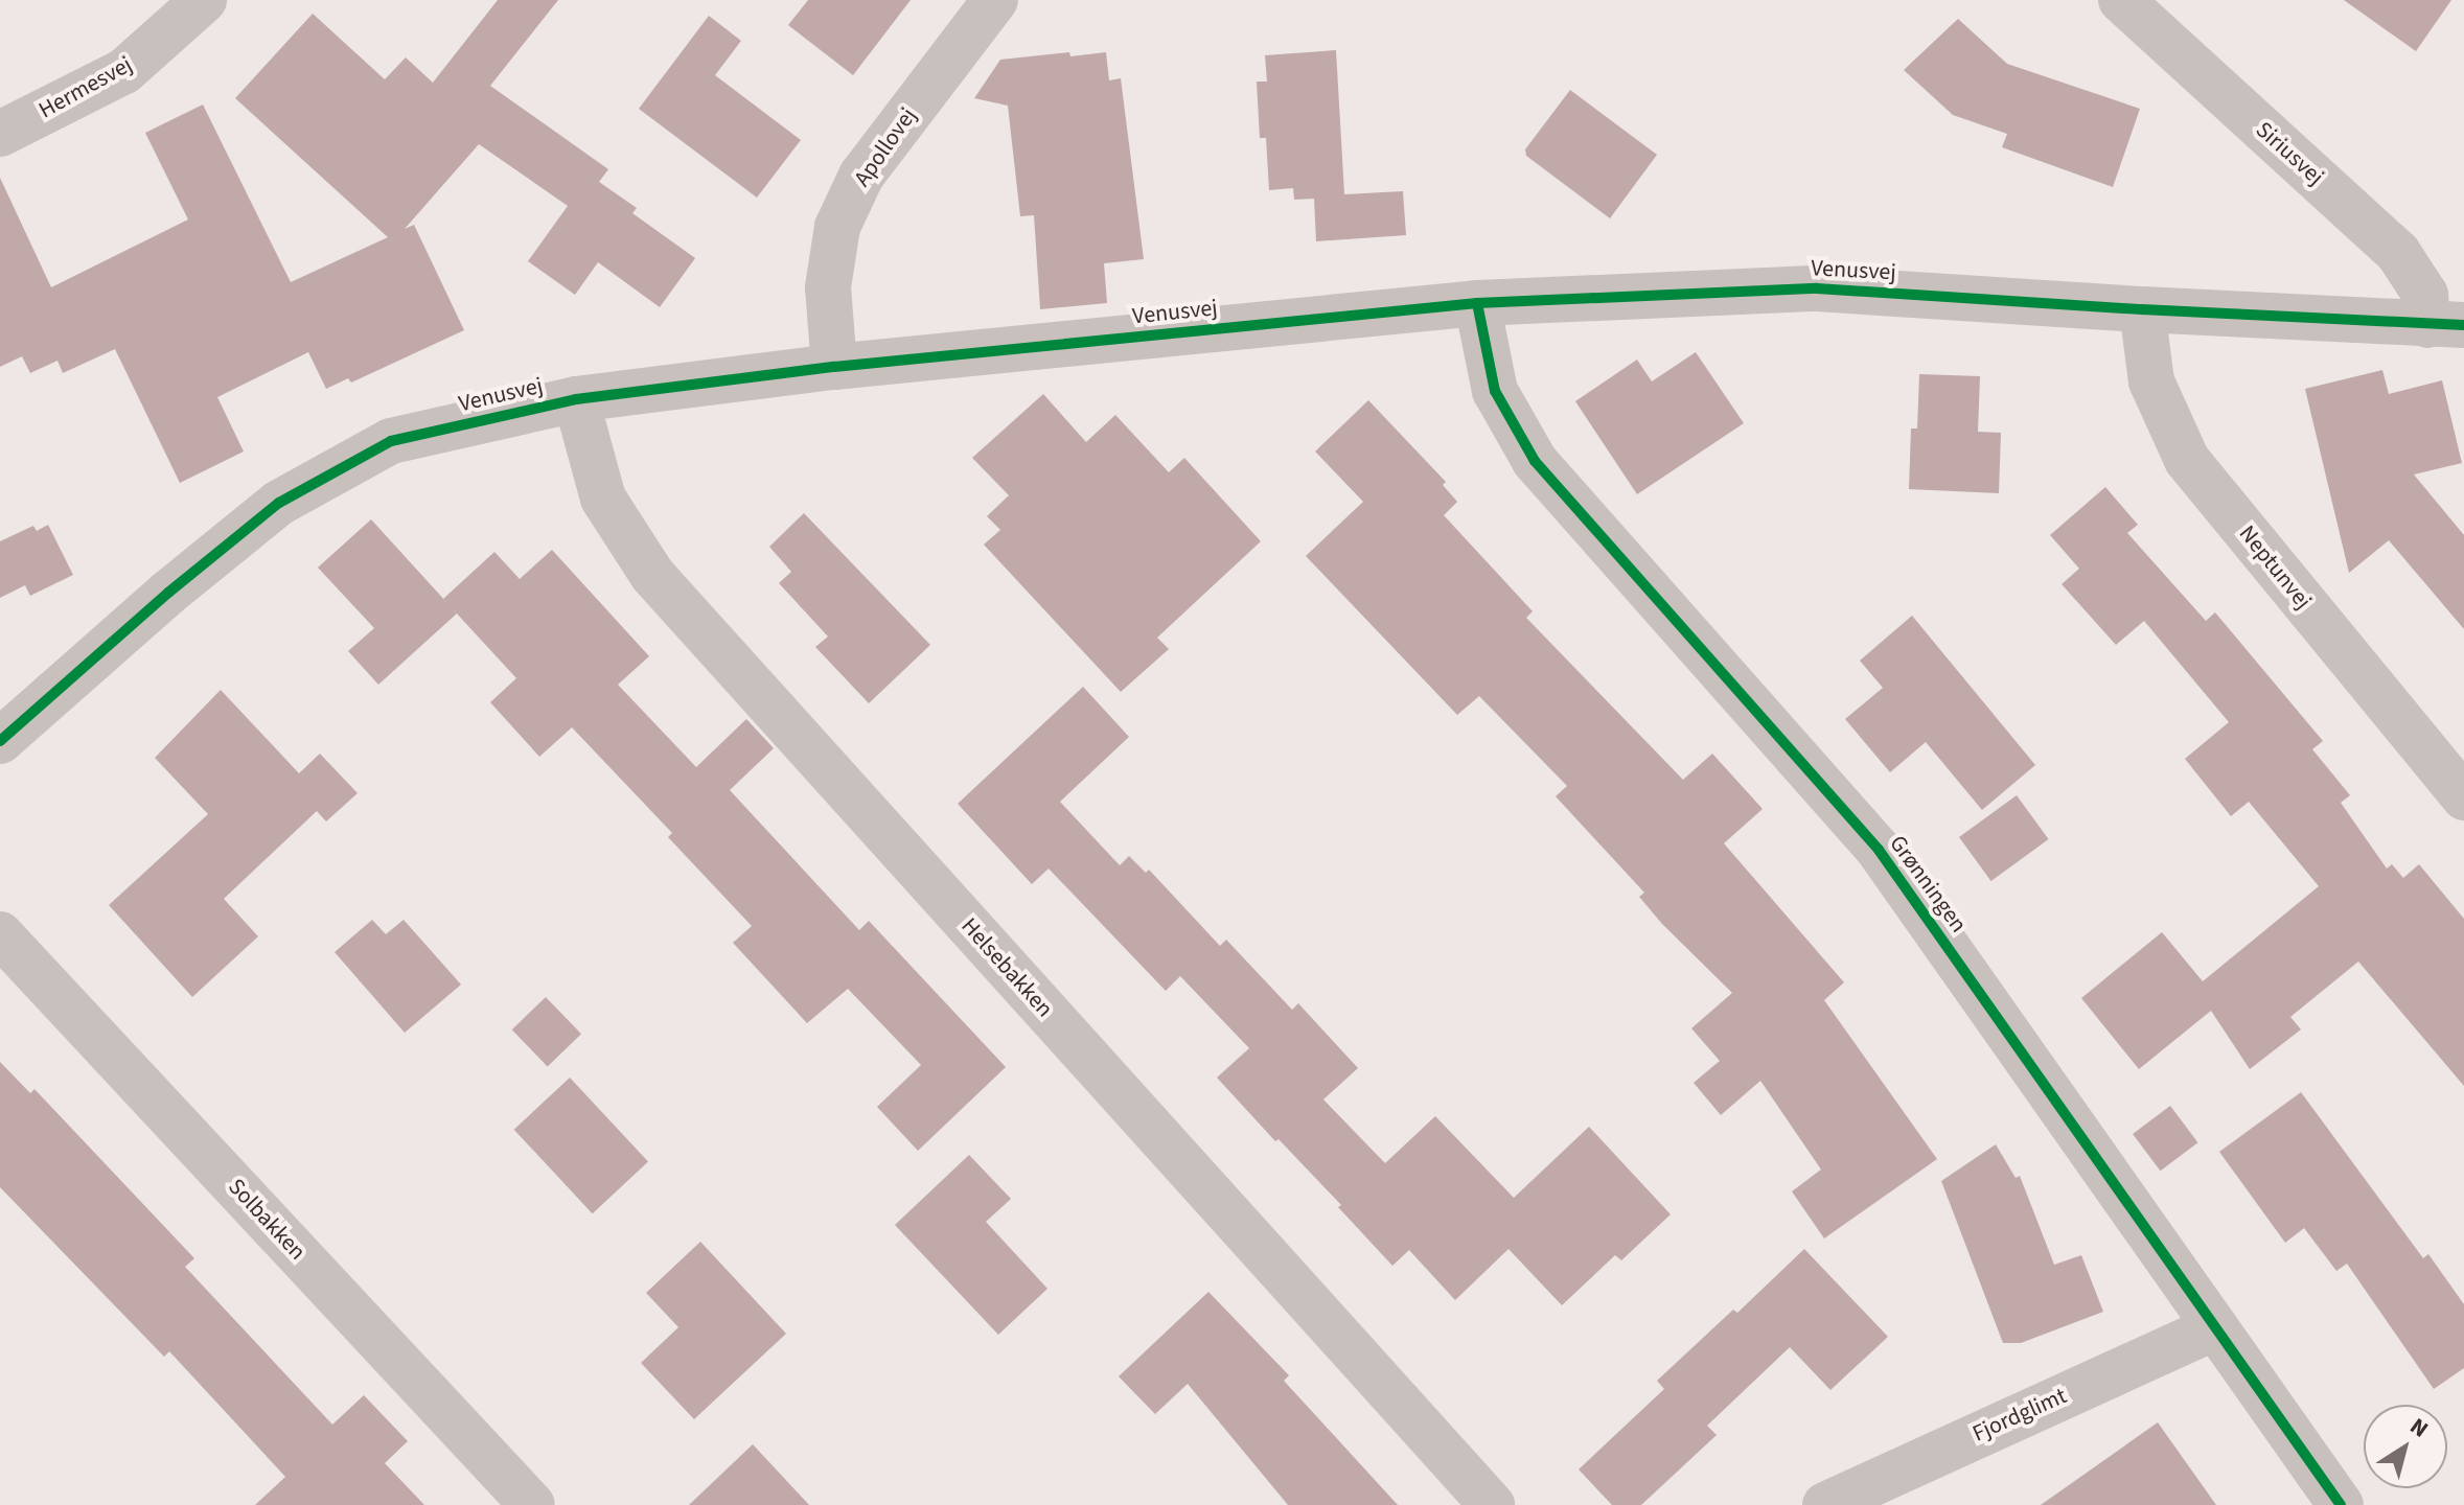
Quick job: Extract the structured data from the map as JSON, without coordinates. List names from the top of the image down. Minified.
{"streets":{"street":["Hermesvej","Apollovej","Siriusvej","Venusvej","Neptunvej","Grønningen","Helsebakken","Solbakken","Fjordglimt"]},"crossings":[["Apollovej","Venusvej"],["Siriusvej","Venusvej"],["Venusvej","Neptunvej"],["Venusvej","Grønningen"],["Venusvej","Helsebakken"],["Grønningen","Fjordglimt"]],"north":"top right"}
